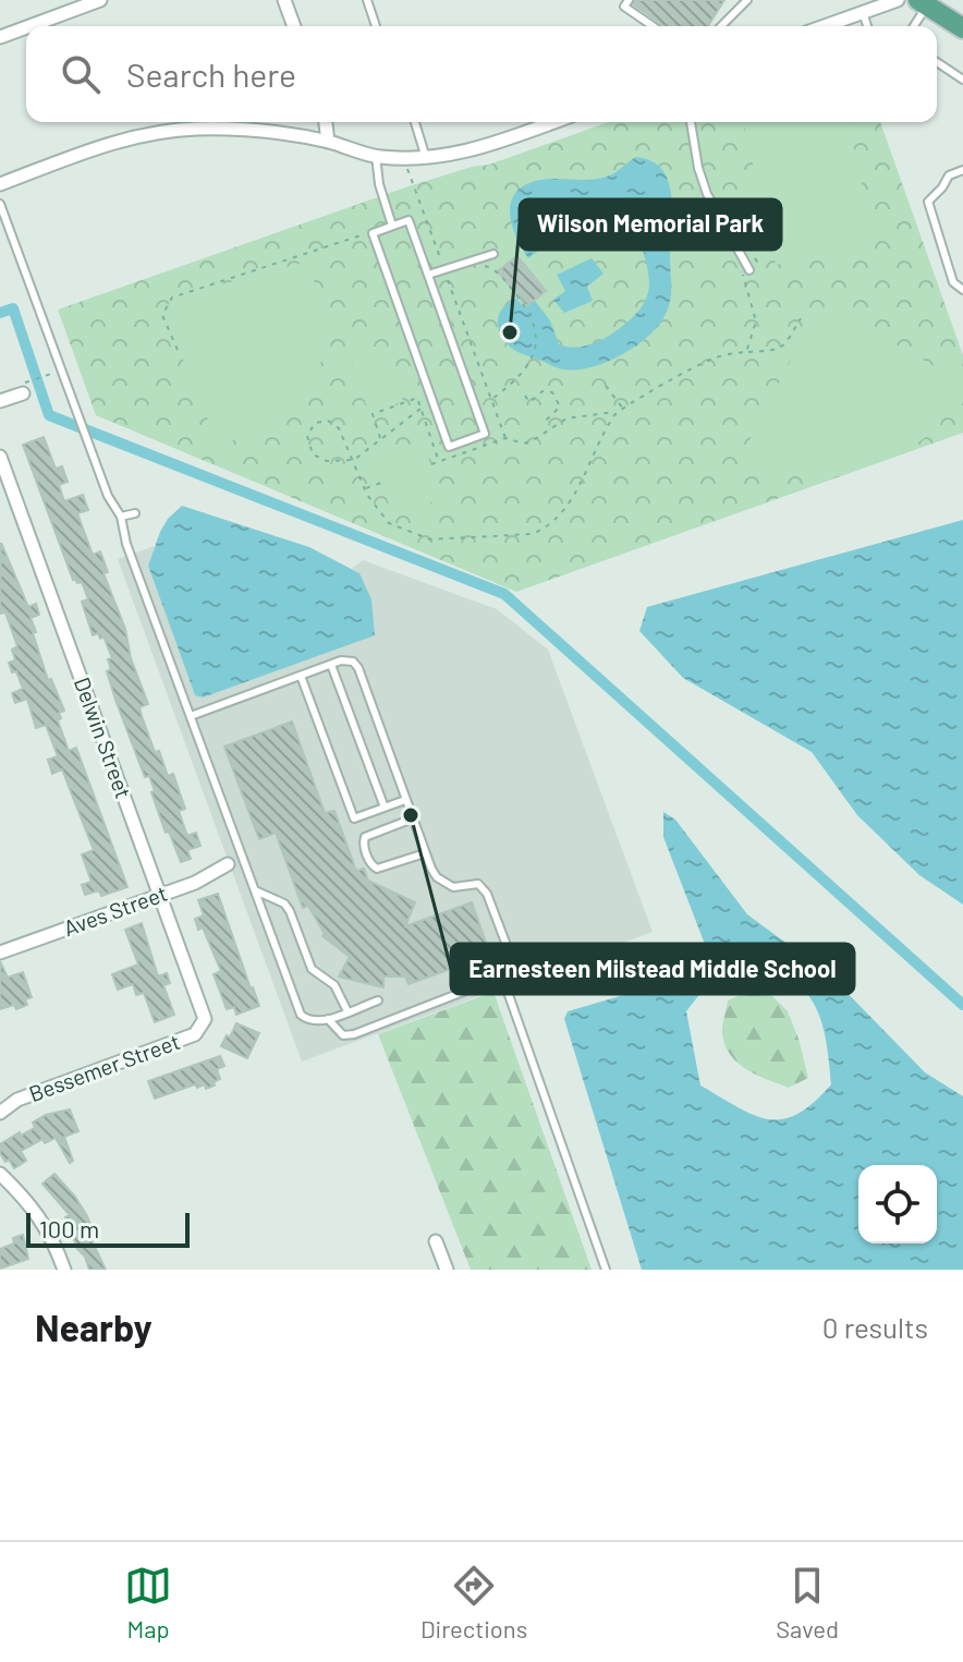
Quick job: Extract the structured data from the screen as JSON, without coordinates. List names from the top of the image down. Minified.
{"streets":{"street":["Delwin Street","Aves Street","Bessemer Street"]},"crossings":[["Delwin Street","Aves Street"],["Delwin Street","Bessemer Street"]],"places":["Wilson Memorial Park","Earnesteen Milstead Middle School"],"scale_bar":"100 m","page":{"search":"Search here","scale":"100 m","heading":["Nearby","0 results"],"nav":["Map","Directions","Saved"]}}
